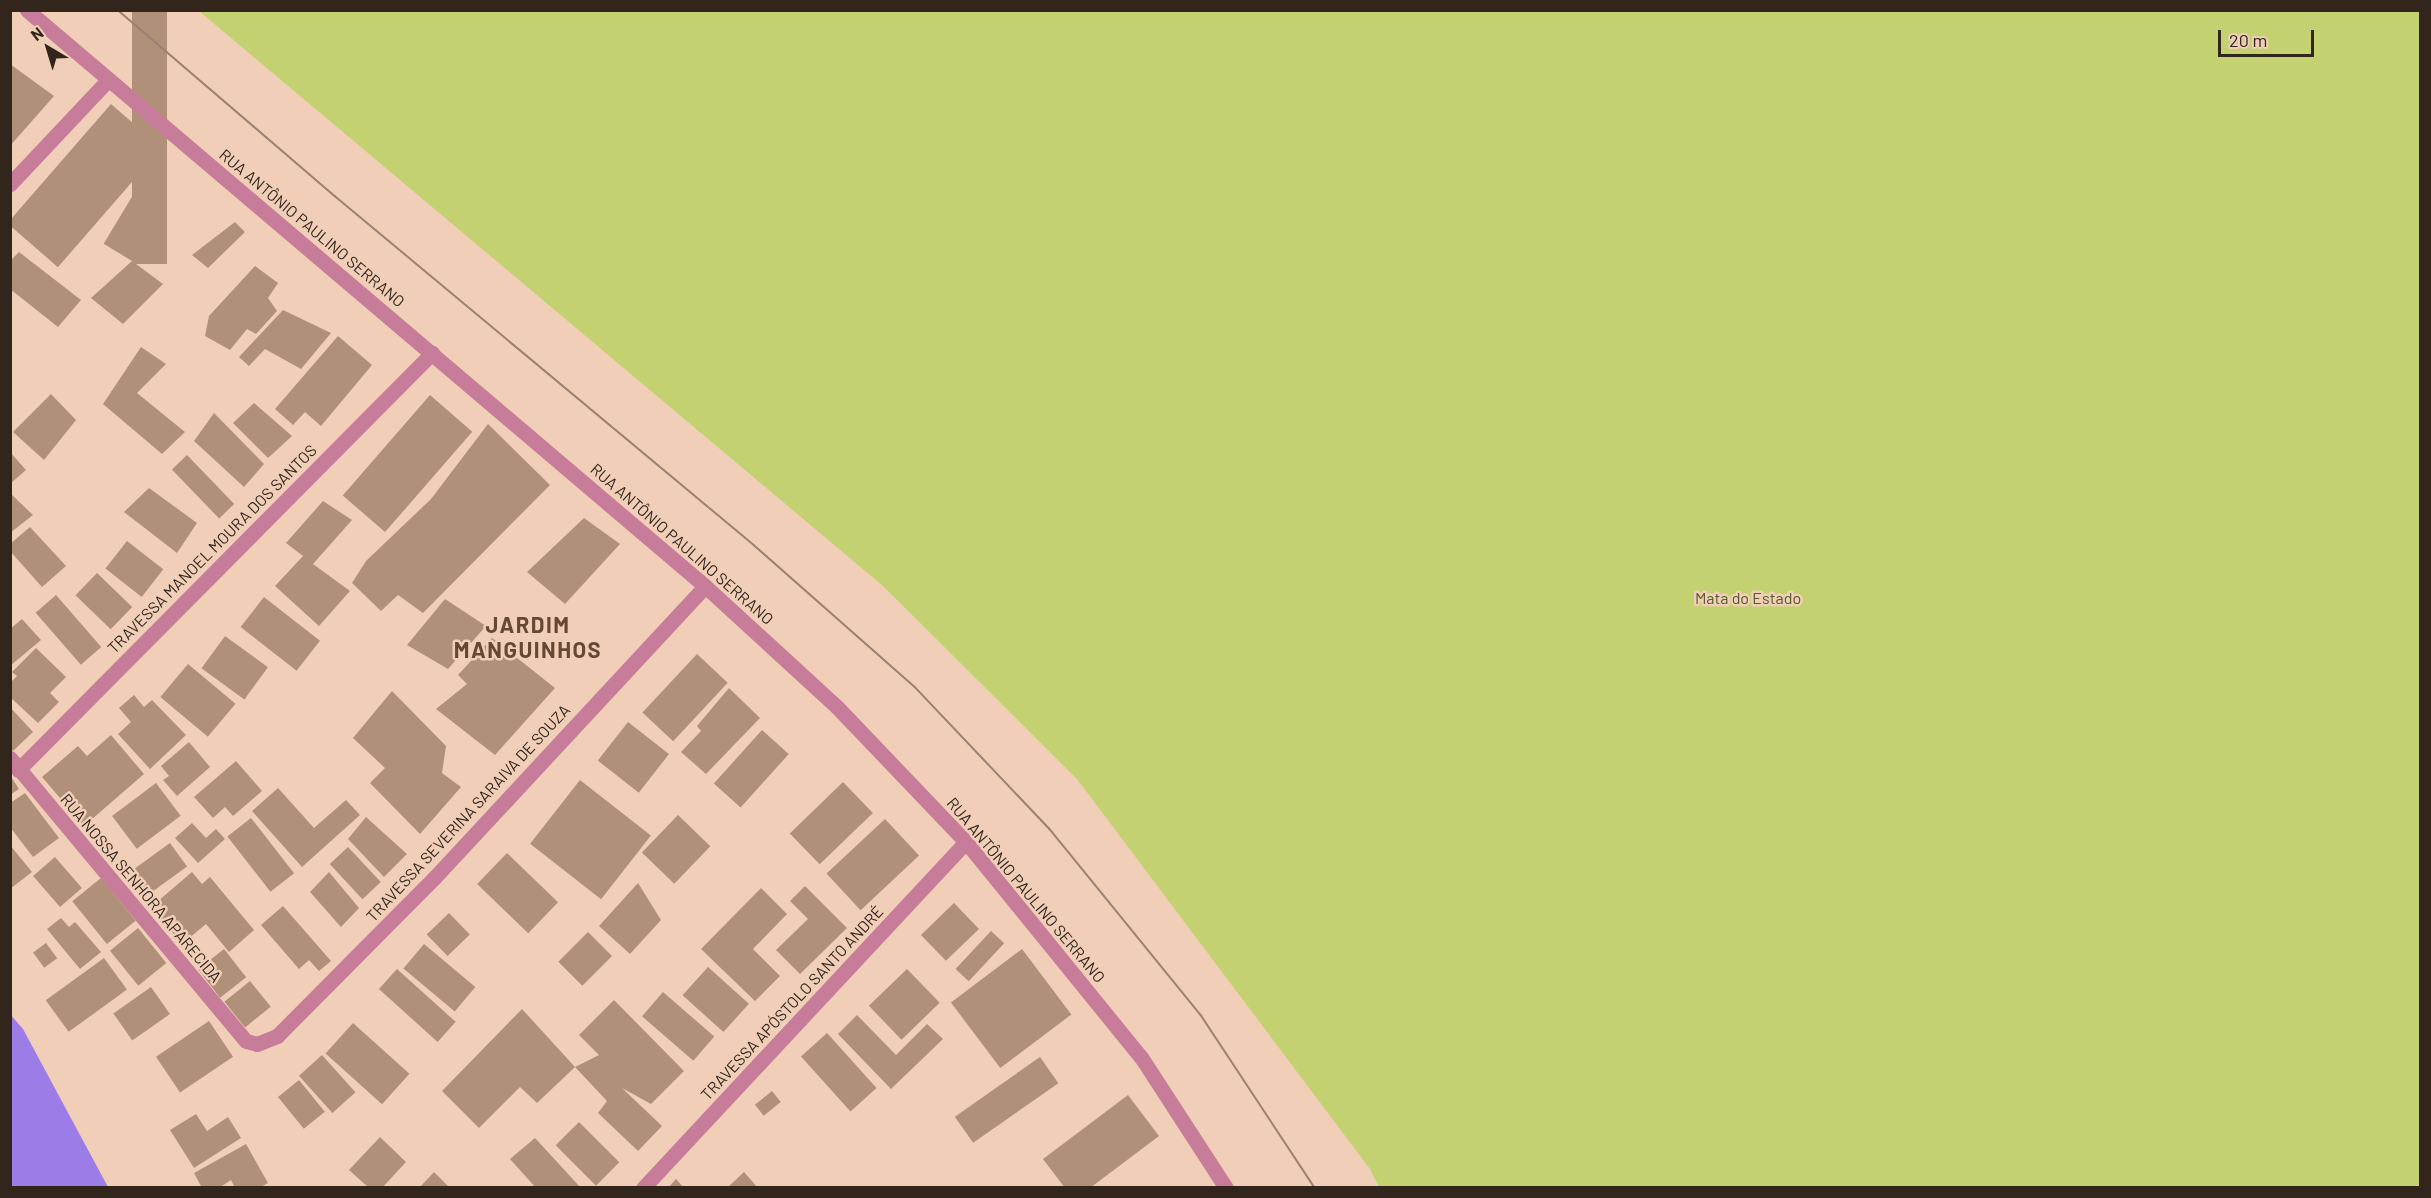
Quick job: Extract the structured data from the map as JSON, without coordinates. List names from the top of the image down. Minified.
{"streets":{"street":["RUA ANTÔNIO PAULINO SERRANO","TRAVESSA MANOEL MOURA DOS SANTOS","TRAVESSA SEVERINA SARAIVA DE SOUZA","RUA NOSSA SENHORA APARECIDA","TRAVESSA APÓSTOLO SANTO ANDRÉ"]},"crossings":[["RUA ANTÔNIO PAULINO SERRANO","TRAVESSA MANOEL MOURA DOS SANTOS"],["RUA ANTÔNIO PAULINO SERRANO","TRAVESSA SEVERINA SARAIVA DE SOUZA"],["RUA ANTÔNIO PAULINO SERRANO","TRAVESSA APÓSTOLO SANTO ANDRÉ"],["TRAVESSA MANOEL MOURA DOS SANTOS","RUA NOSSA SENHORA APARECIDA"],["TRAVESSA SEVERINA SARAIVA DE SOUZA","RUA NOSSA SENHORA APARECIDA"]],"districts":["JARDIM MANGUINHOS"],"parks":["Mata do Estado"],"scale_bar":"20 m","north":"top left"}
